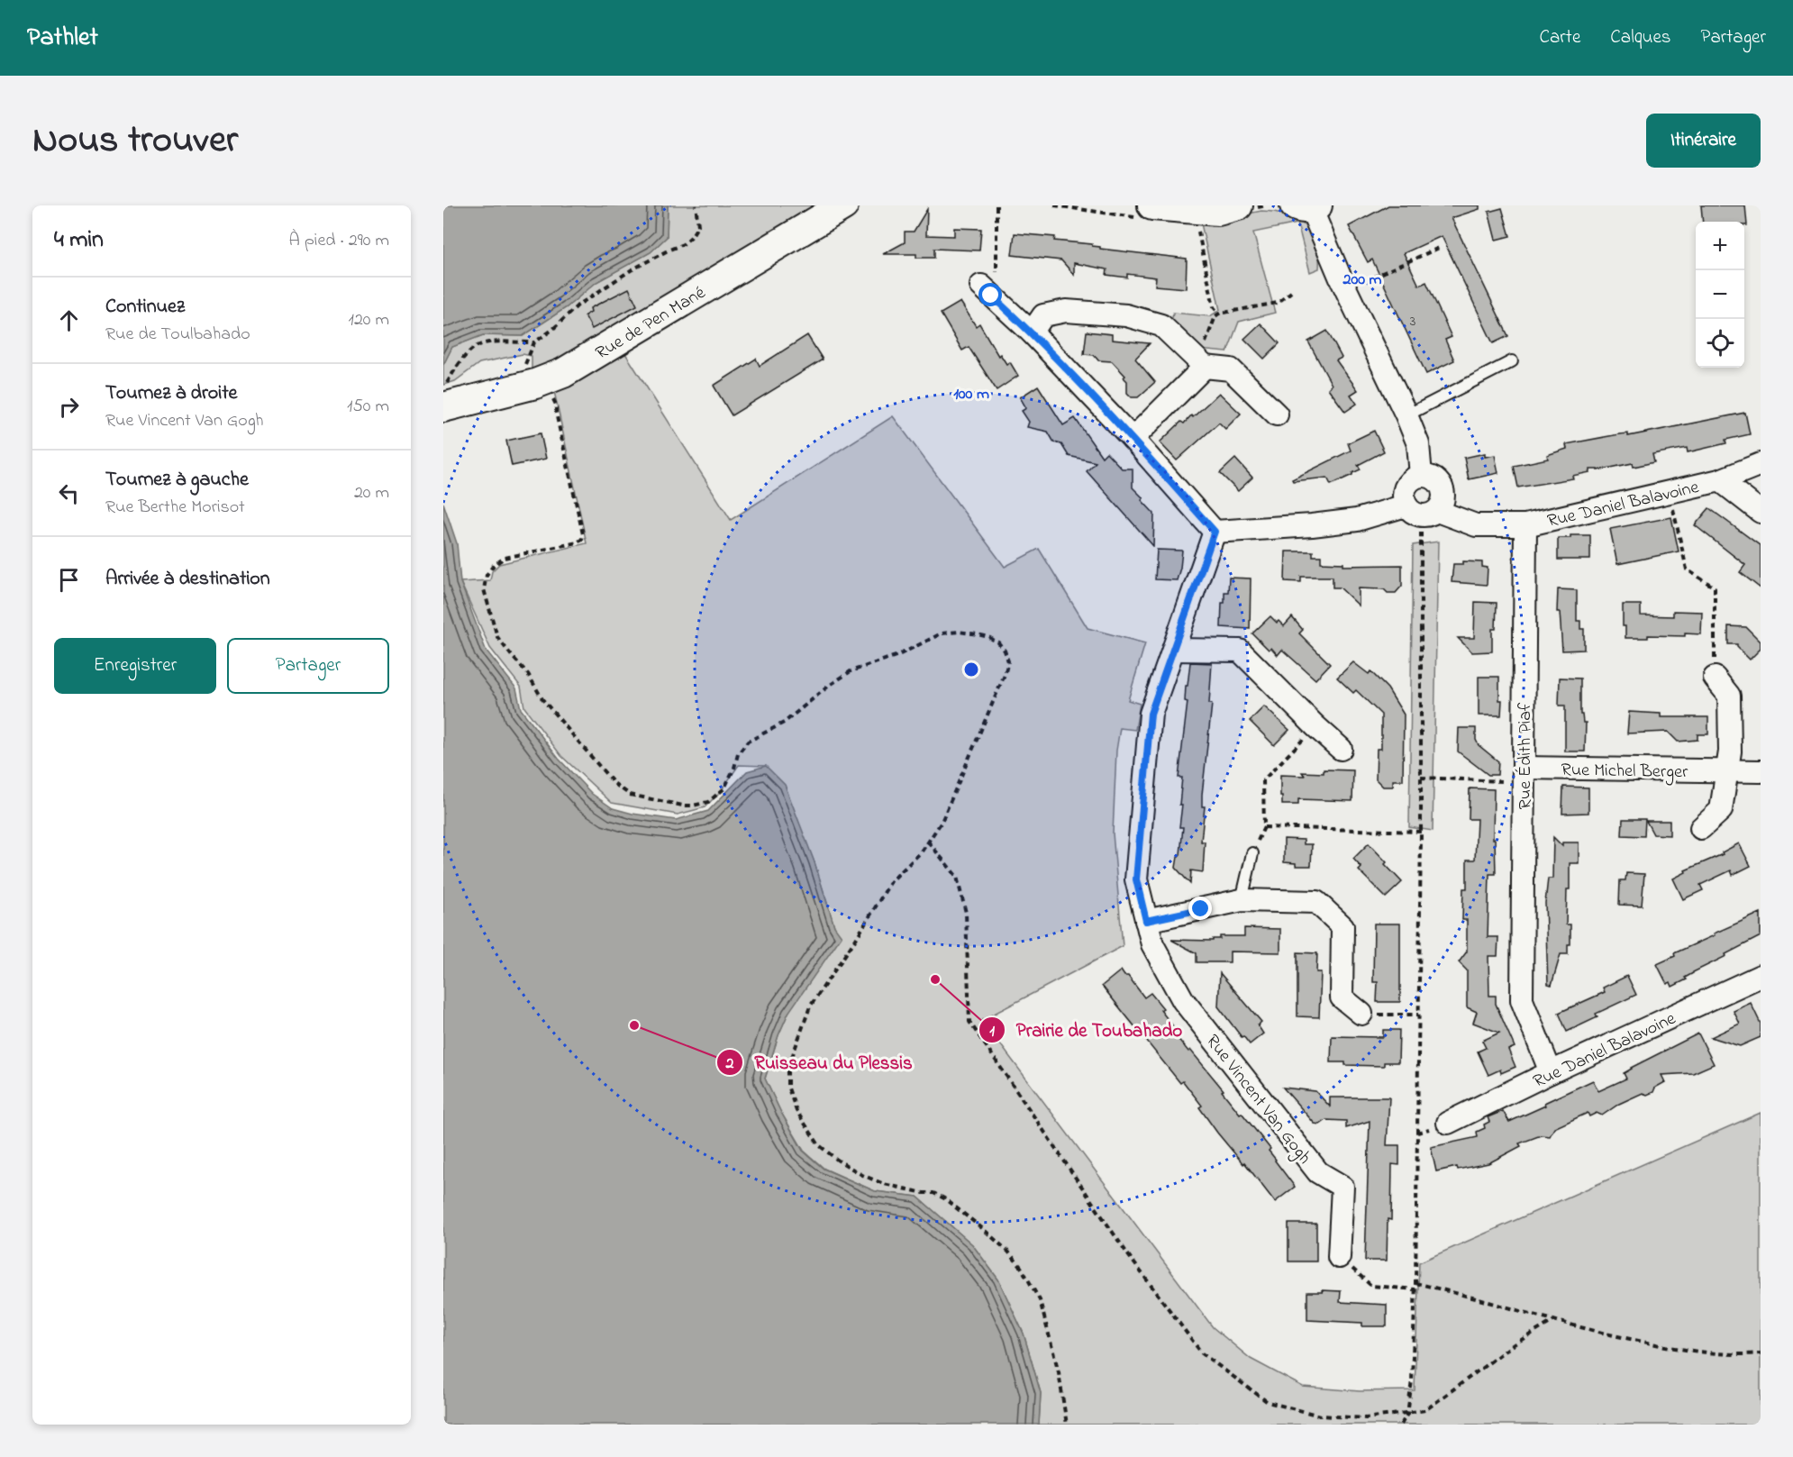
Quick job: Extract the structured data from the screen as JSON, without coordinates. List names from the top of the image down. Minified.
{"streets":{"street":["Rue de Pen Mané","Rue Daniel Balavoine","Rue Édith Piaf","Rue Michel Berger","Rue Vincent Van Gogh"]},"crossings":[["Rue Daniel Balavoine","Rue Édith Piaf"],["Rue Édith Piaf","Rue Michel Berger"]],"places":["Prairie de Toubahado","Ruisseau du Plessis"],"house_numbers":["3"],"page":{"header":"Pathlet","nav":["Carte","Calques","Partager"],"title":"Nous trouver","buttons":["Itinéraire",["Enregistrer","Partager"]],"heading":["4 min","À pied · 290 m"],"map_buttons":["+","−"],"list":[["Continuez","Rue de Toulbahado","120 m"],["Tournez à droite","Rue Vincent Van Gogh","150 m"],["Tournez à gauche","Rue Berthe Morisot","20 m"],"Arrivée à destination"]},"rings":["200 m","100 m"]}
